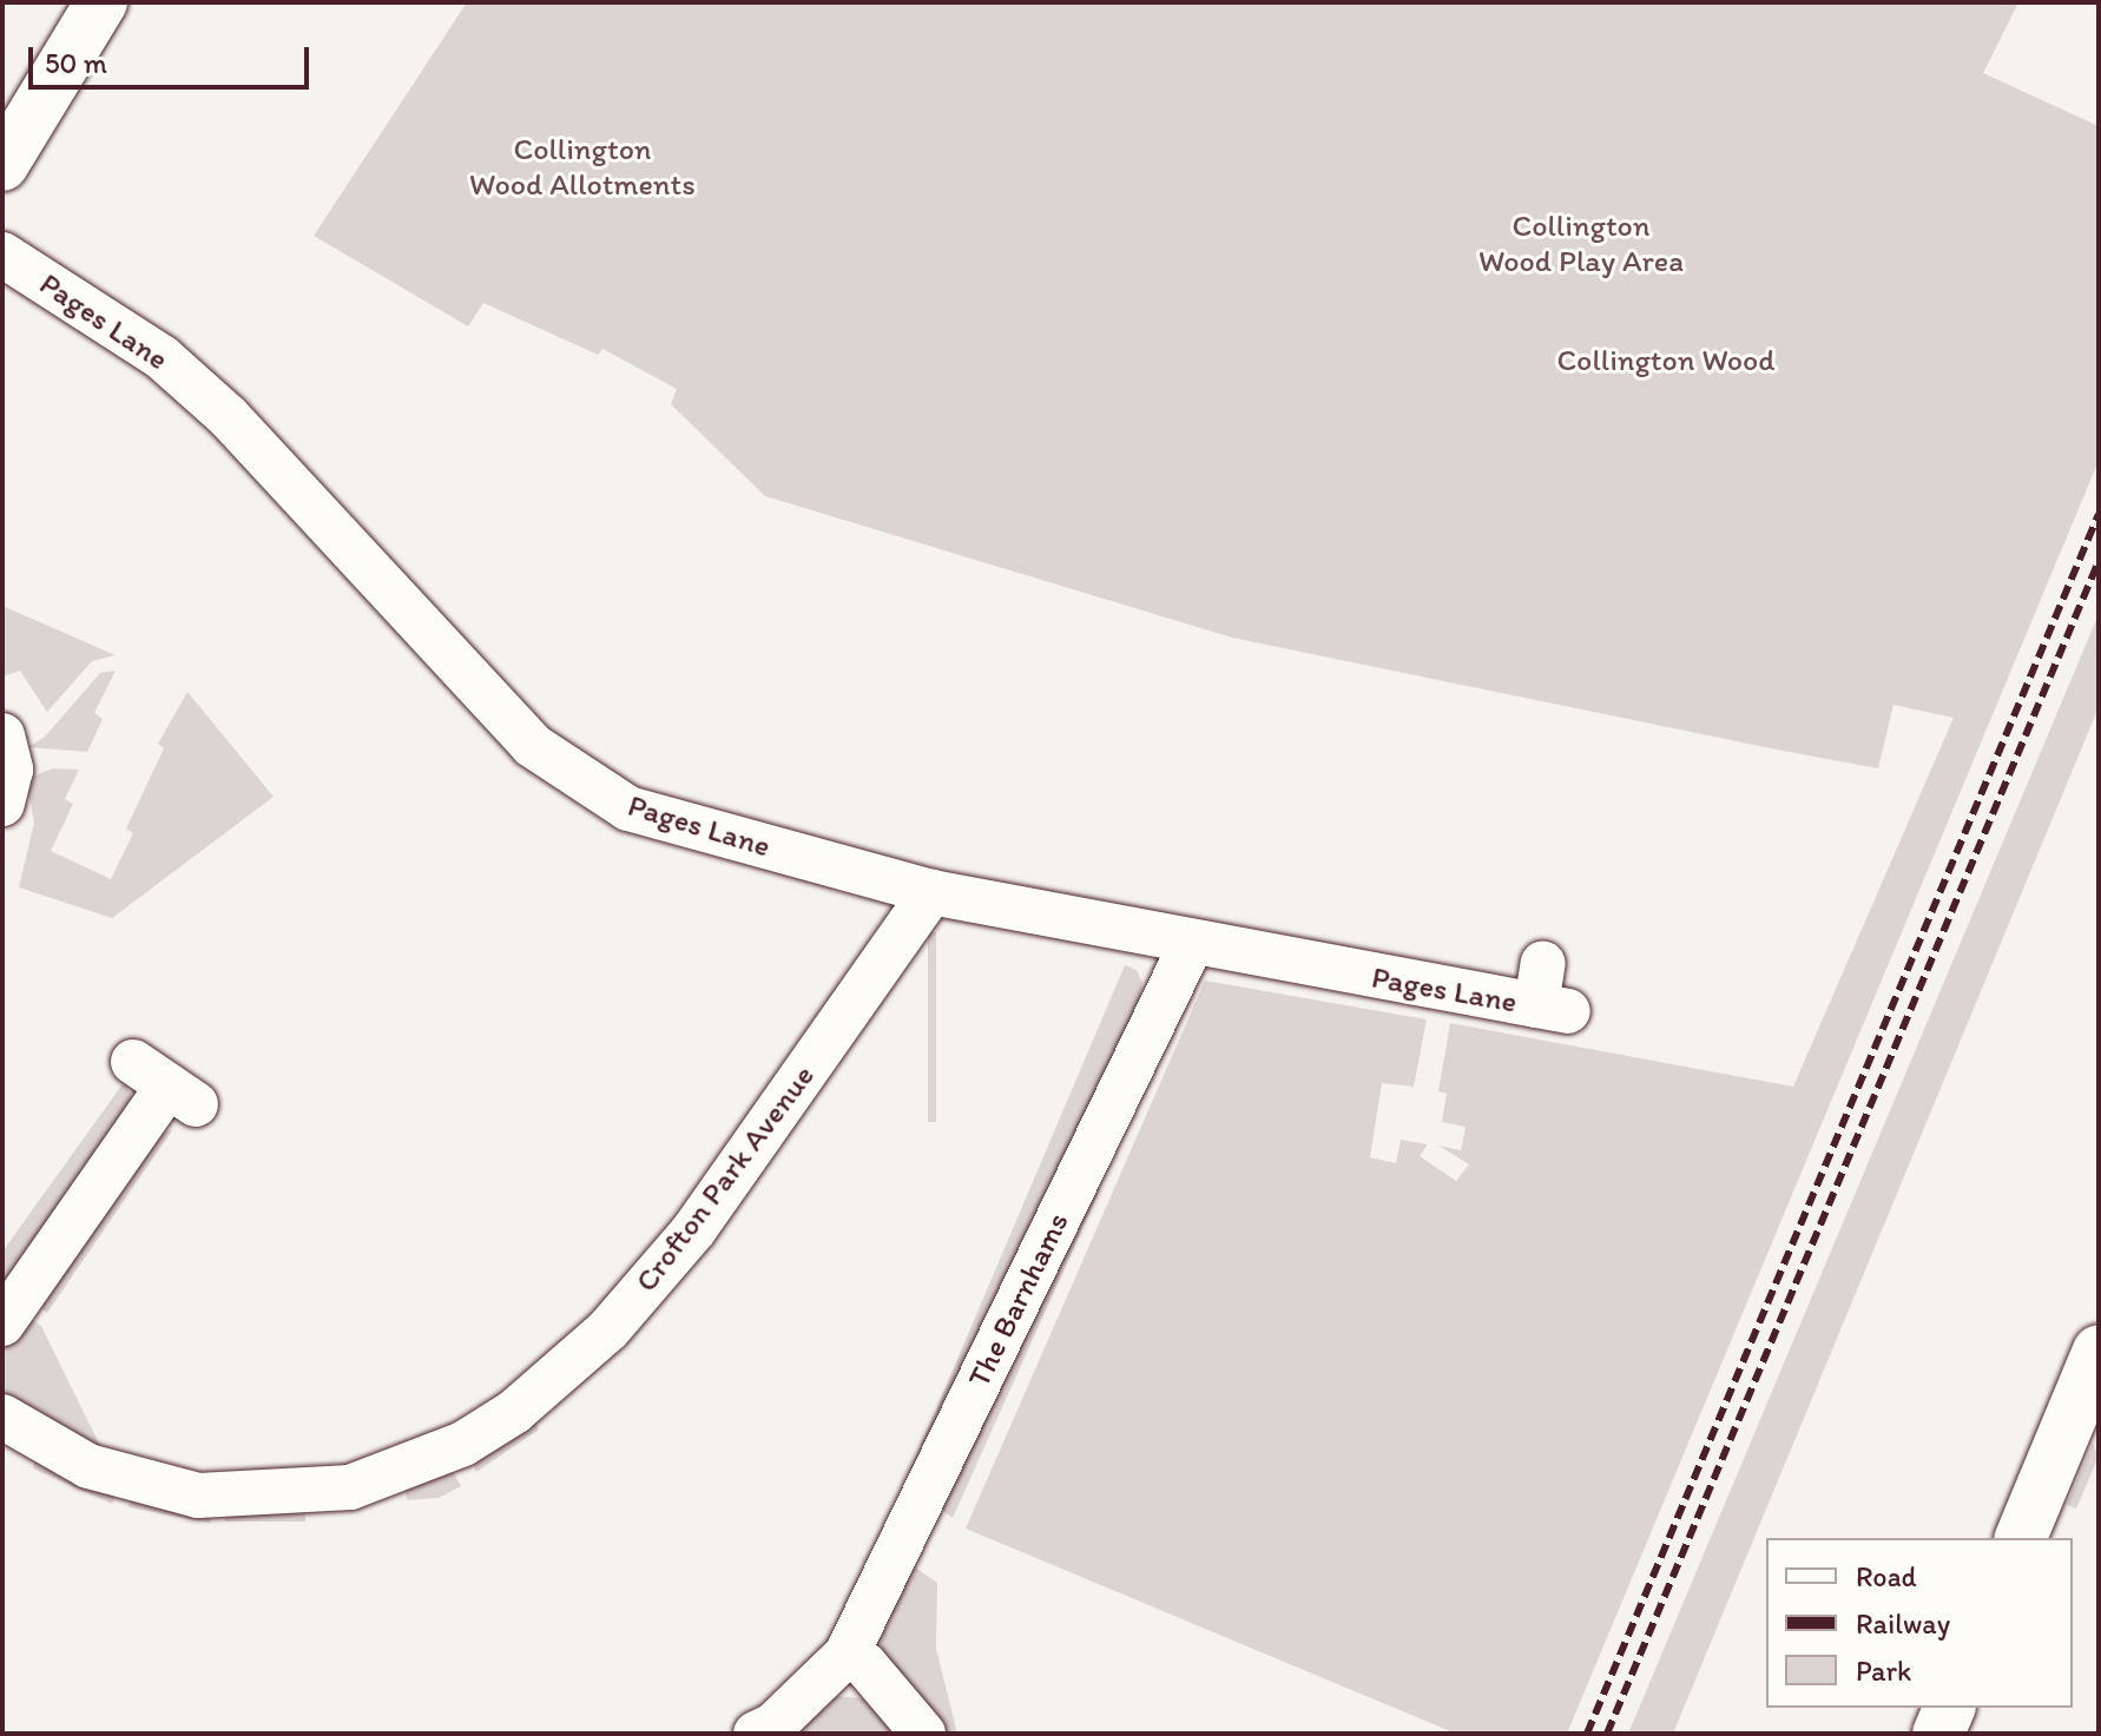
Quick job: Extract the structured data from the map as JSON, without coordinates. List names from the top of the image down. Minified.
{"streets":{"street":["Pages Lane","Crofton Park Avenue","The Barnhams"]},"crossings":[["Pages Lane","Crofton Park Avenue"],["Pages Lane","The Barnhams"]],"parks":["Collington Wood Allotments","Collington Wood Play Area","Collington Wood"],"legend":["Road","Railway","Park"],"scale_bar":"50 m"}
